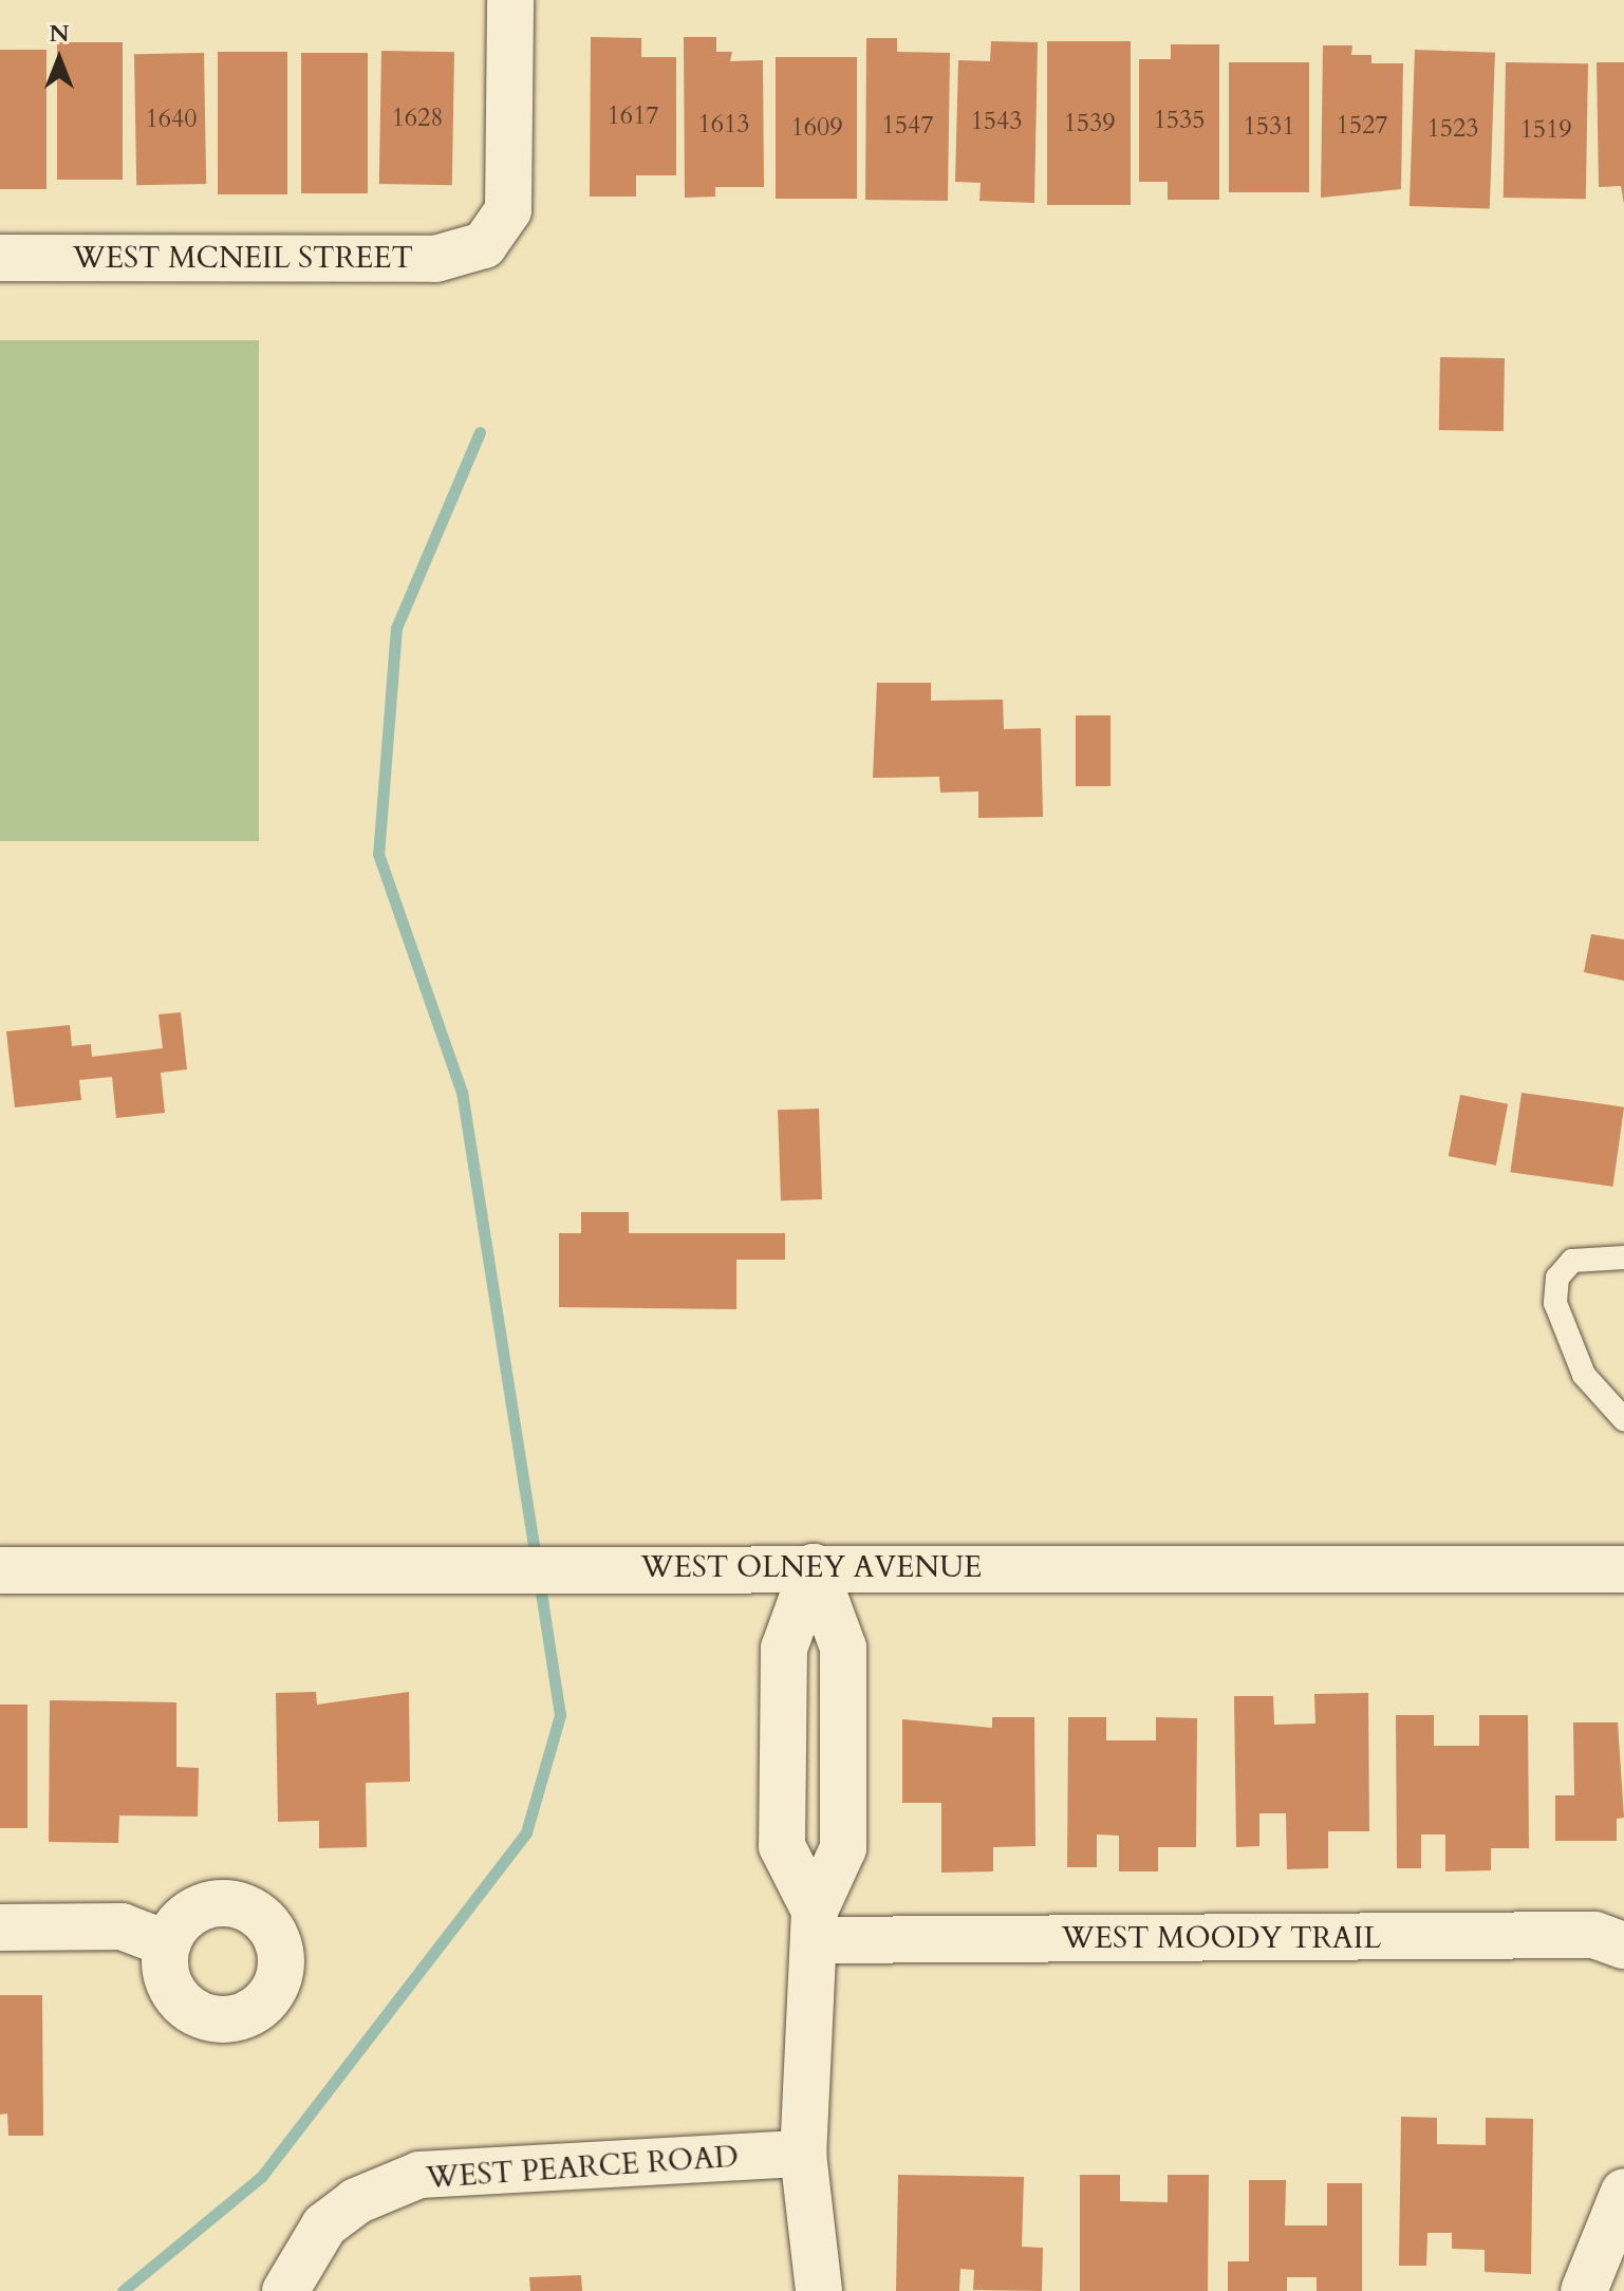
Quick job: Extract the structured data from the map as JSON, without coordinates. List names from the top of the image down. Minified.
{"streets":{"street":["WEST MCNEIL STREET","WEST OLNEY AVENUE","WEST MOODY TRAIL","WEST PEARCE ROAD"]},"house_numbers":["1617","1628","1640","1535","1543","1539","1613","1547","1527","1531","1609","1523","1519"],"north":"top"}
